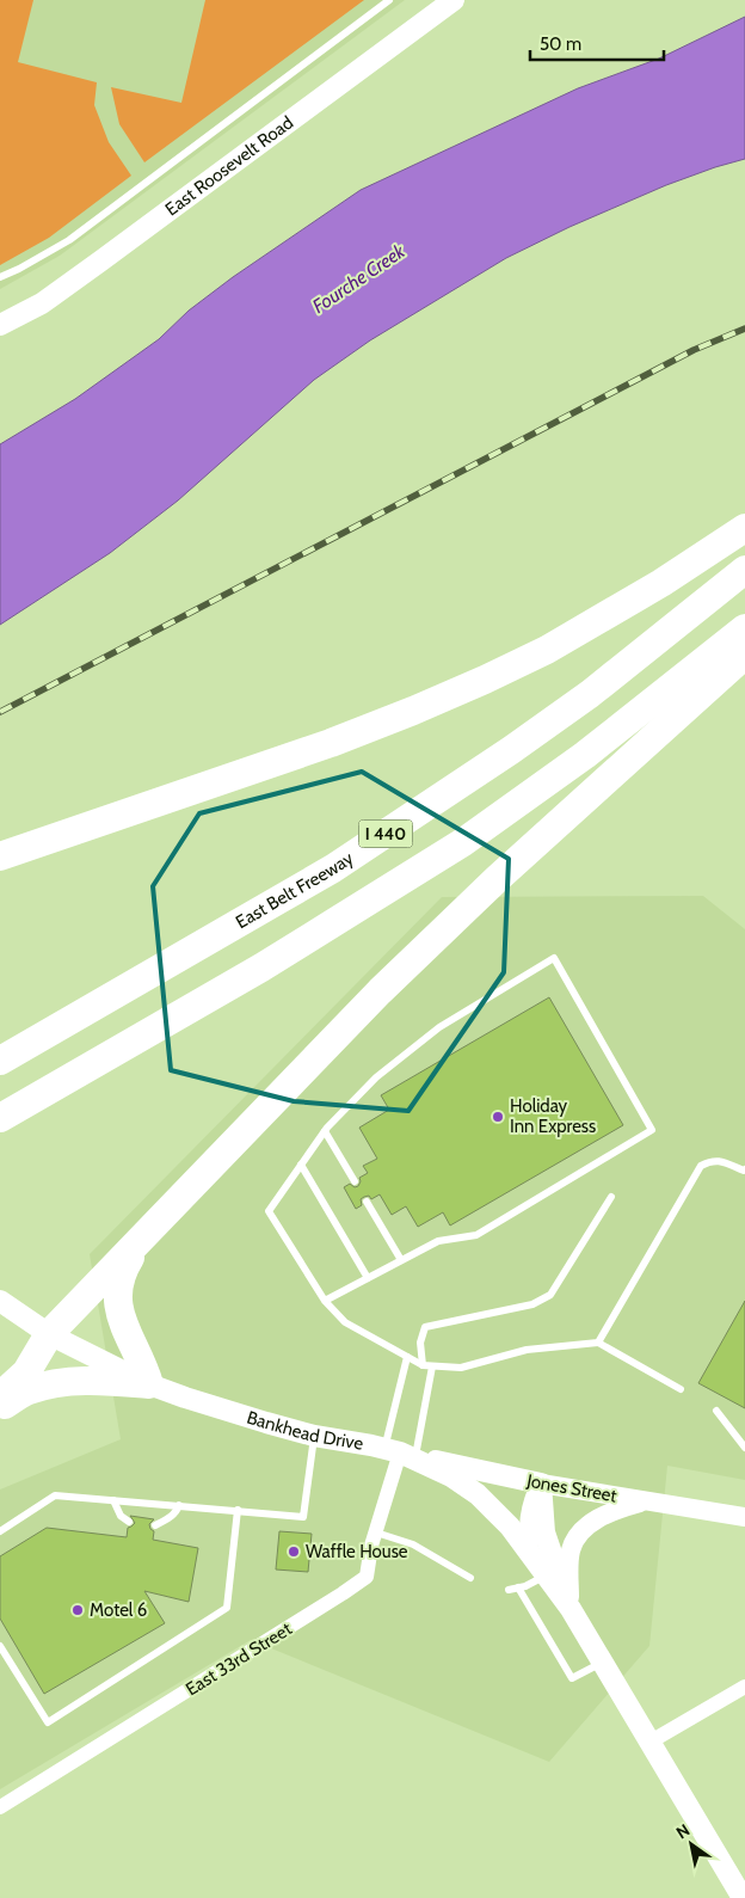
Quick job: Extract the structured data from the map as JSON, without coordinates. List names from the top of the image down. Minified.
{"streets":{"highway":["I 440","East Belt Freeway"],"main road":["East Roosevelt Road","Bankhead Drive","Jones Street"],"street":["East 33rd Street"]},"crossings":[["Bankhead Drive","Jones Street"],["Bankhead Drive","East 33rd Street"],["Jones Street","East 33rd Street"]],"water":["Fourche Creek"],"places":["Holiday Inn Express","Waffle House","Motel 6"],"scale_bar":"50 m","north":"top left"}
